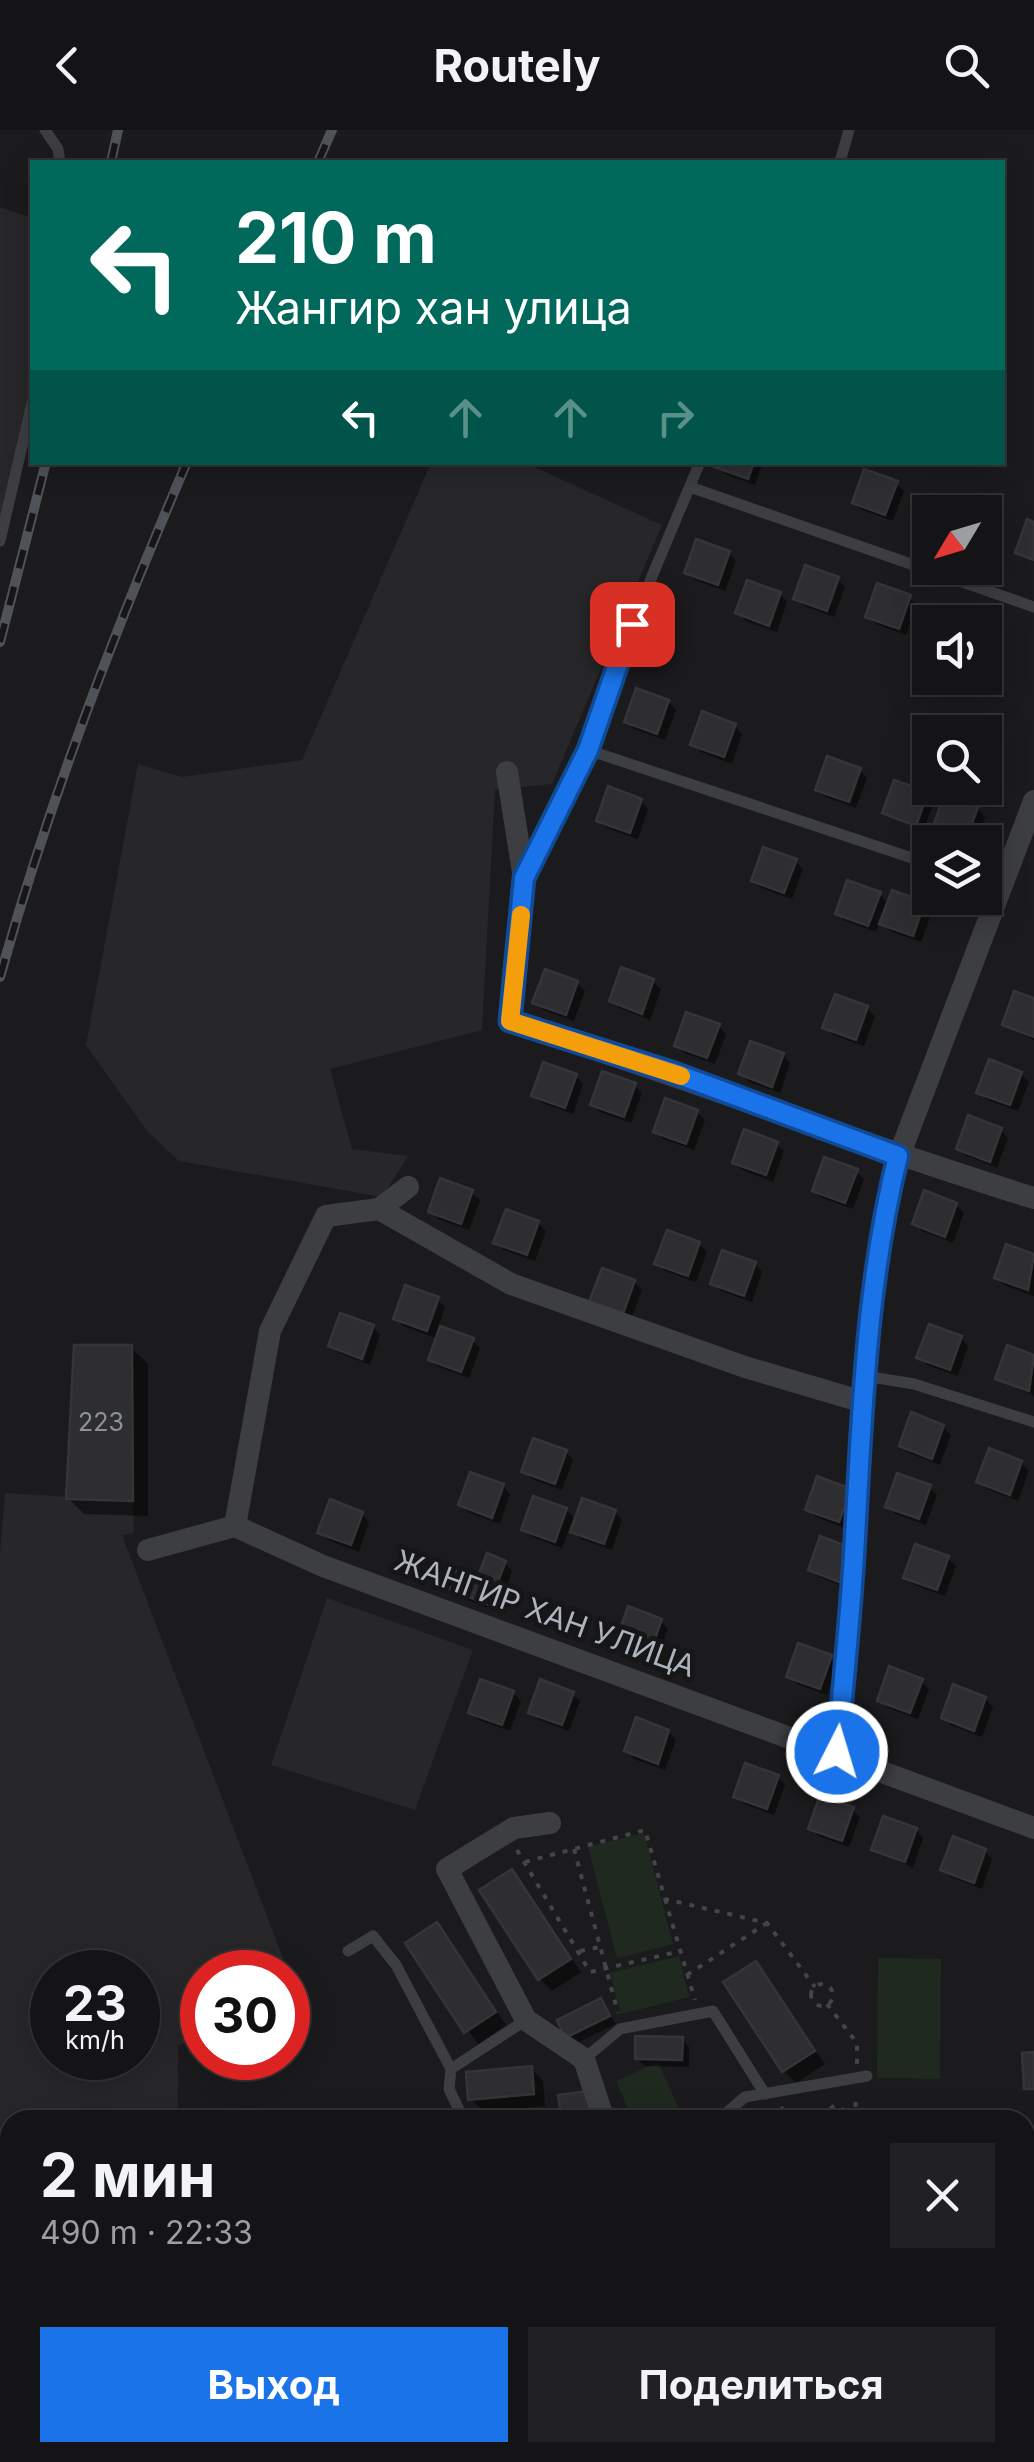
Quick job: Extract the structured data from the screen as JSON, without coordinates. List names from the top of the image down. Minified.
{"streets":{"street":["ЖАНГИР ХАН УЛИЦА"]},"house_numbers":["223"],"north":"bottom left","page":{"header":"Routely","turn":["210 m","Жангир хан улица"],"speed":"23 km/h","limit":"30","heading":["2 мин","490 m · 22:33"],"buttons":["Выход","Поделиться"]}}
